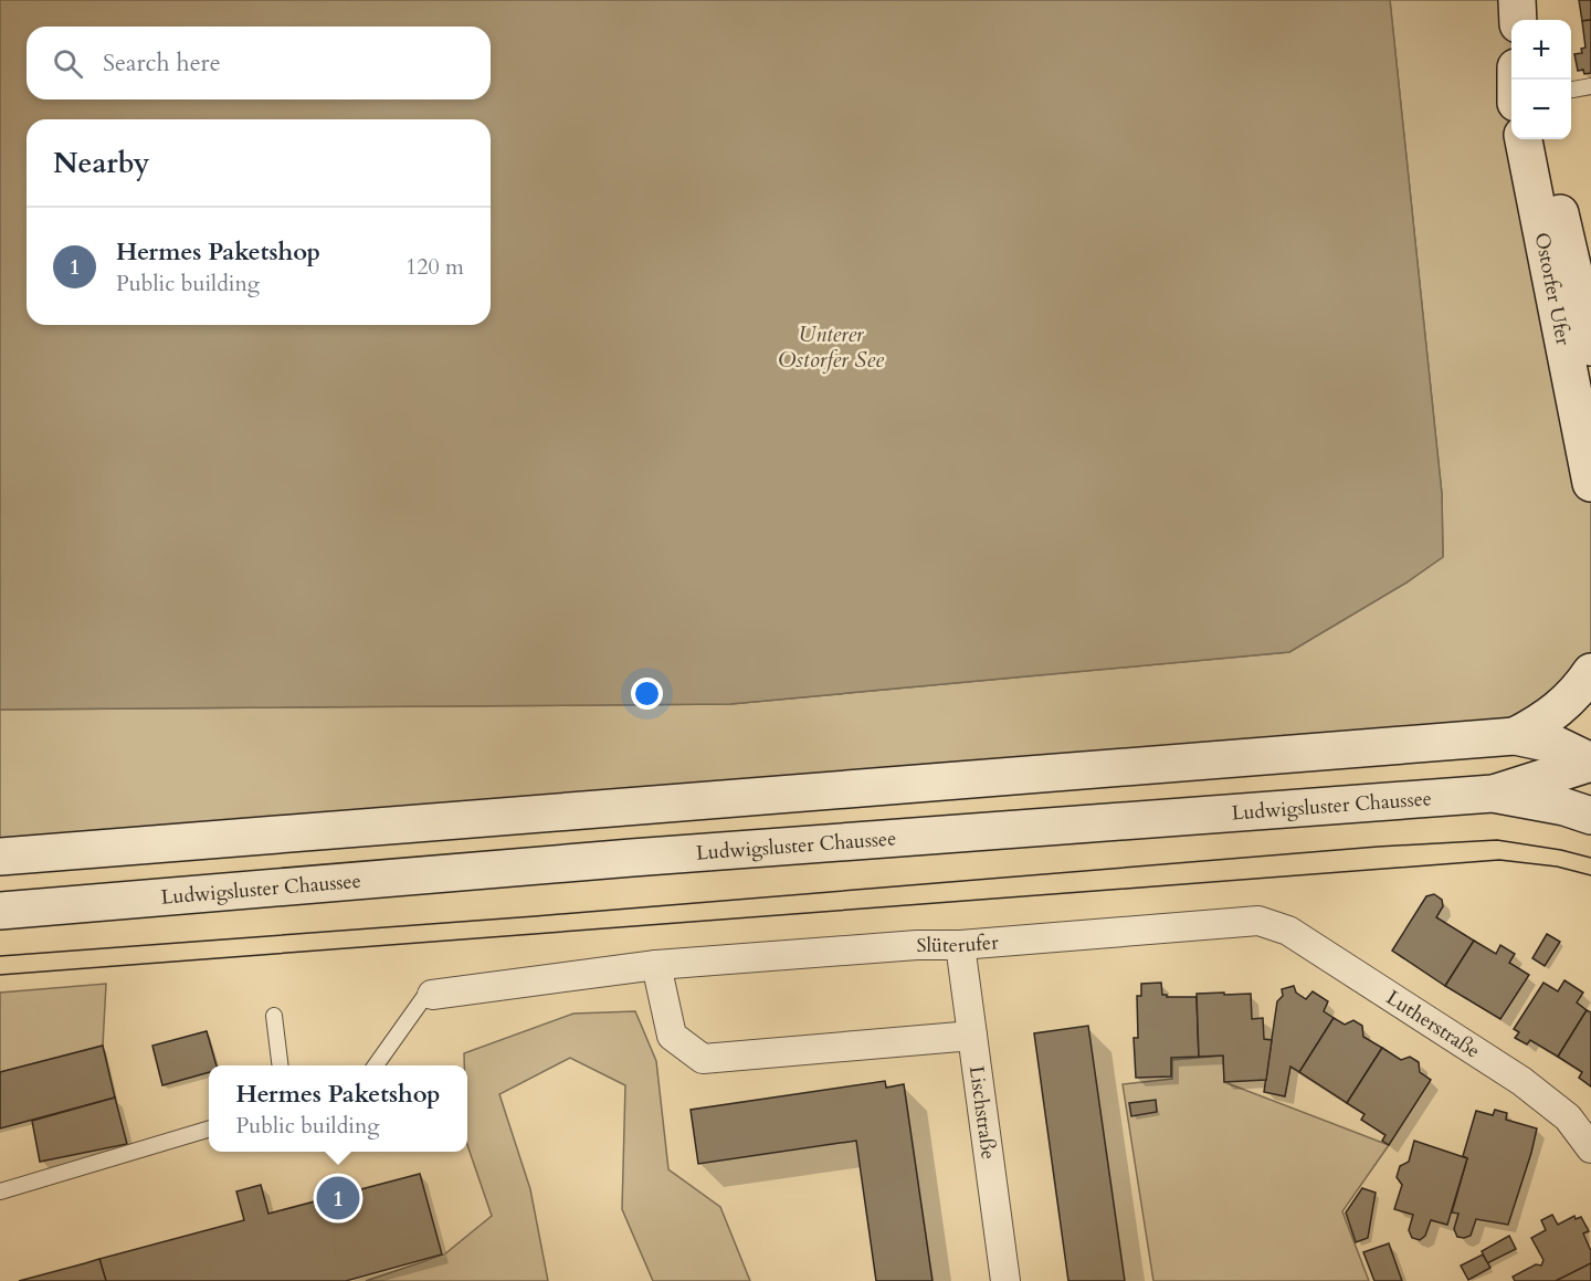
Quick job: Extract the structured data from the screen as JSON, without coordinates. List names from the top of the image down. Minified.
{"streets":{"street":["Ostorfer Ufer","Ludwigsluster Chaussee","Slüterufer","Lutherstraße","Lischstraße"]},"crossings":[["Slüterufer","Lutherstraße"],["Slüterufer","Lischstraße"]],"water":["Unterer Ostorfer See"],"page":{"map_buttons":["+","−"],"search":"Search here","heading":"Nearby","list":[{"mark":"1","name":"Hermes Paketshop","note":"Public building","value":"120 m"}],"popup":["Hermes Paketshop","Public building"],"pins":"1"}}
